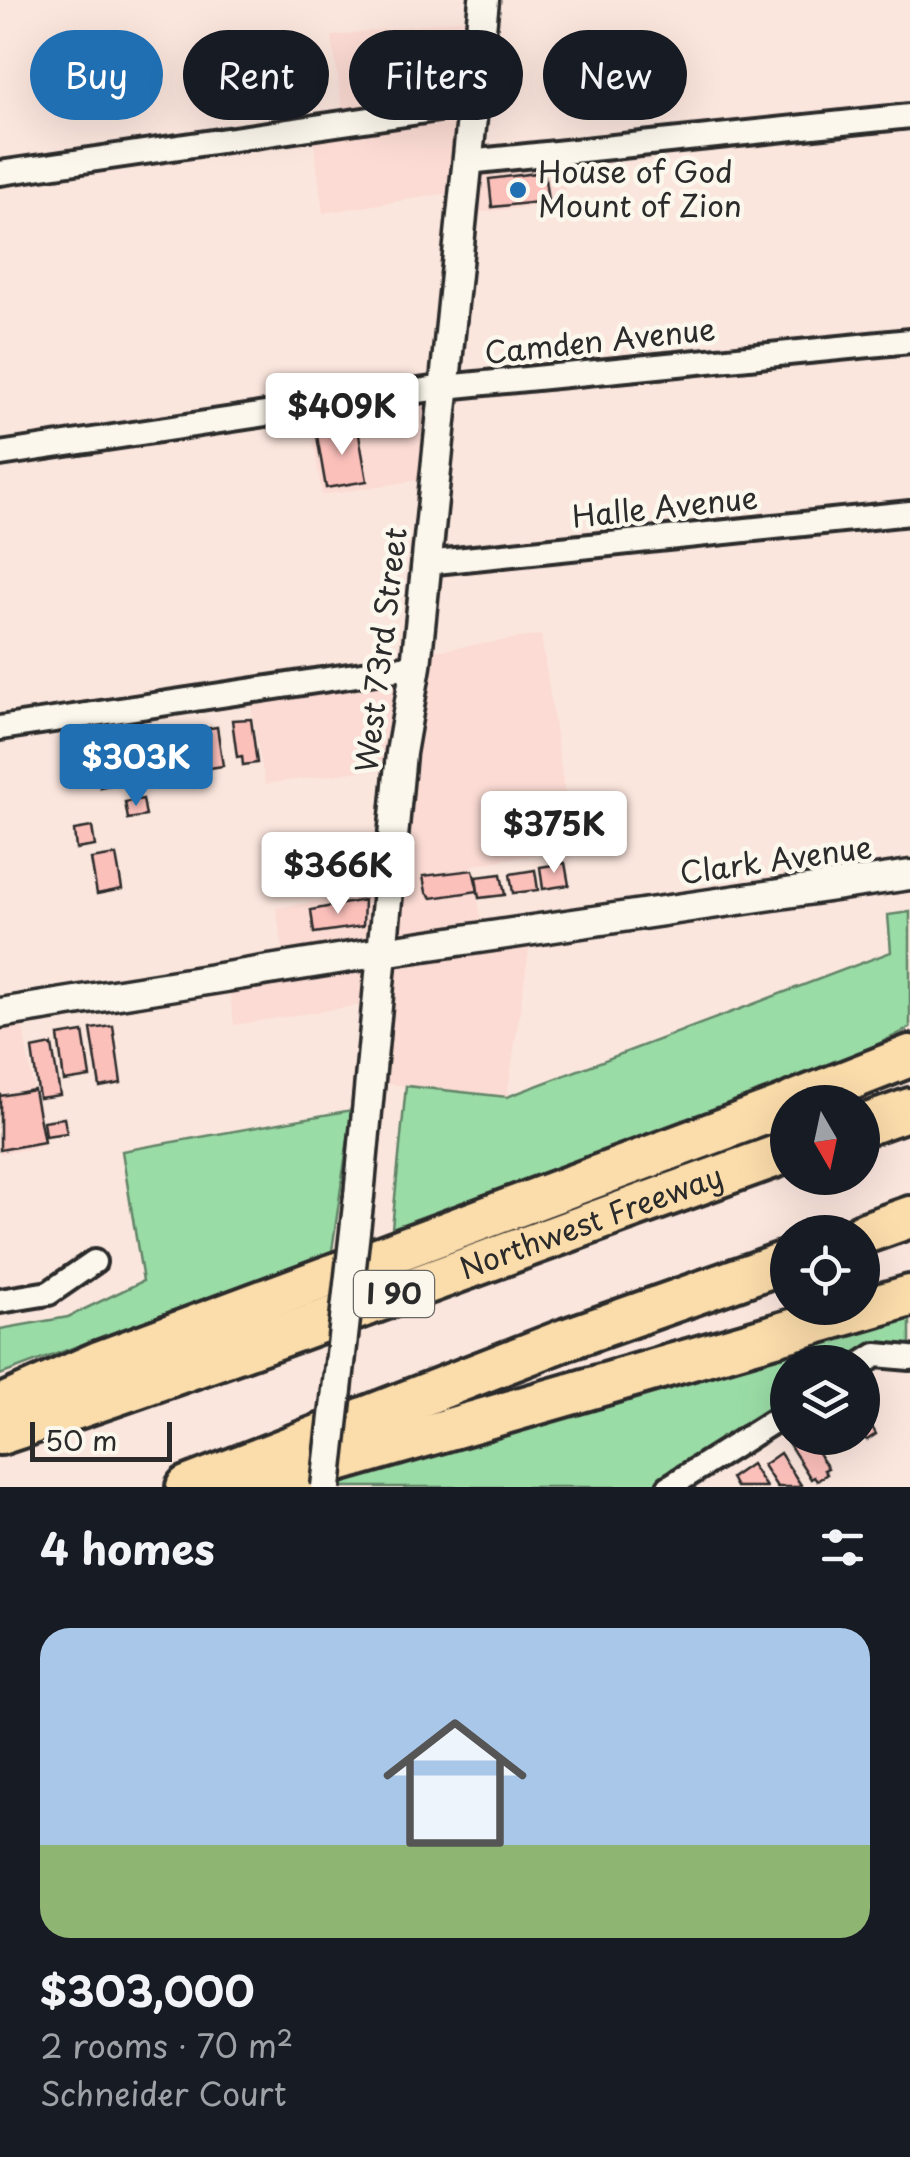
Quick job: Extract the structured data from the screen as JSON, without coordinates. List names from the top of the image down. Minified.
{"streets":{"highway":["Northwest Freeway","I 90"],"street":["Camden Avenue","Halle Avenue","West 73rd Street","Clark Avenue"]},"crossings":[["Camden Avenue","West 73rd Street"],["Halle Avenue","West 73rd Street"],["West 73rd Street","Clark Avenue"]],"places":["House of God Mount of Zion"],"scale_bar":"50 m","north":"bottom","page":{"chip":["Buy","Rent","Filters","New"],"price":["$409K","$303K","$375K","$366K"],"scale":"50 m","heading":"4 homes","list":[{"name":"$303,000","note":"2 rooms · 70 m² · Schneider Court"}]}}
